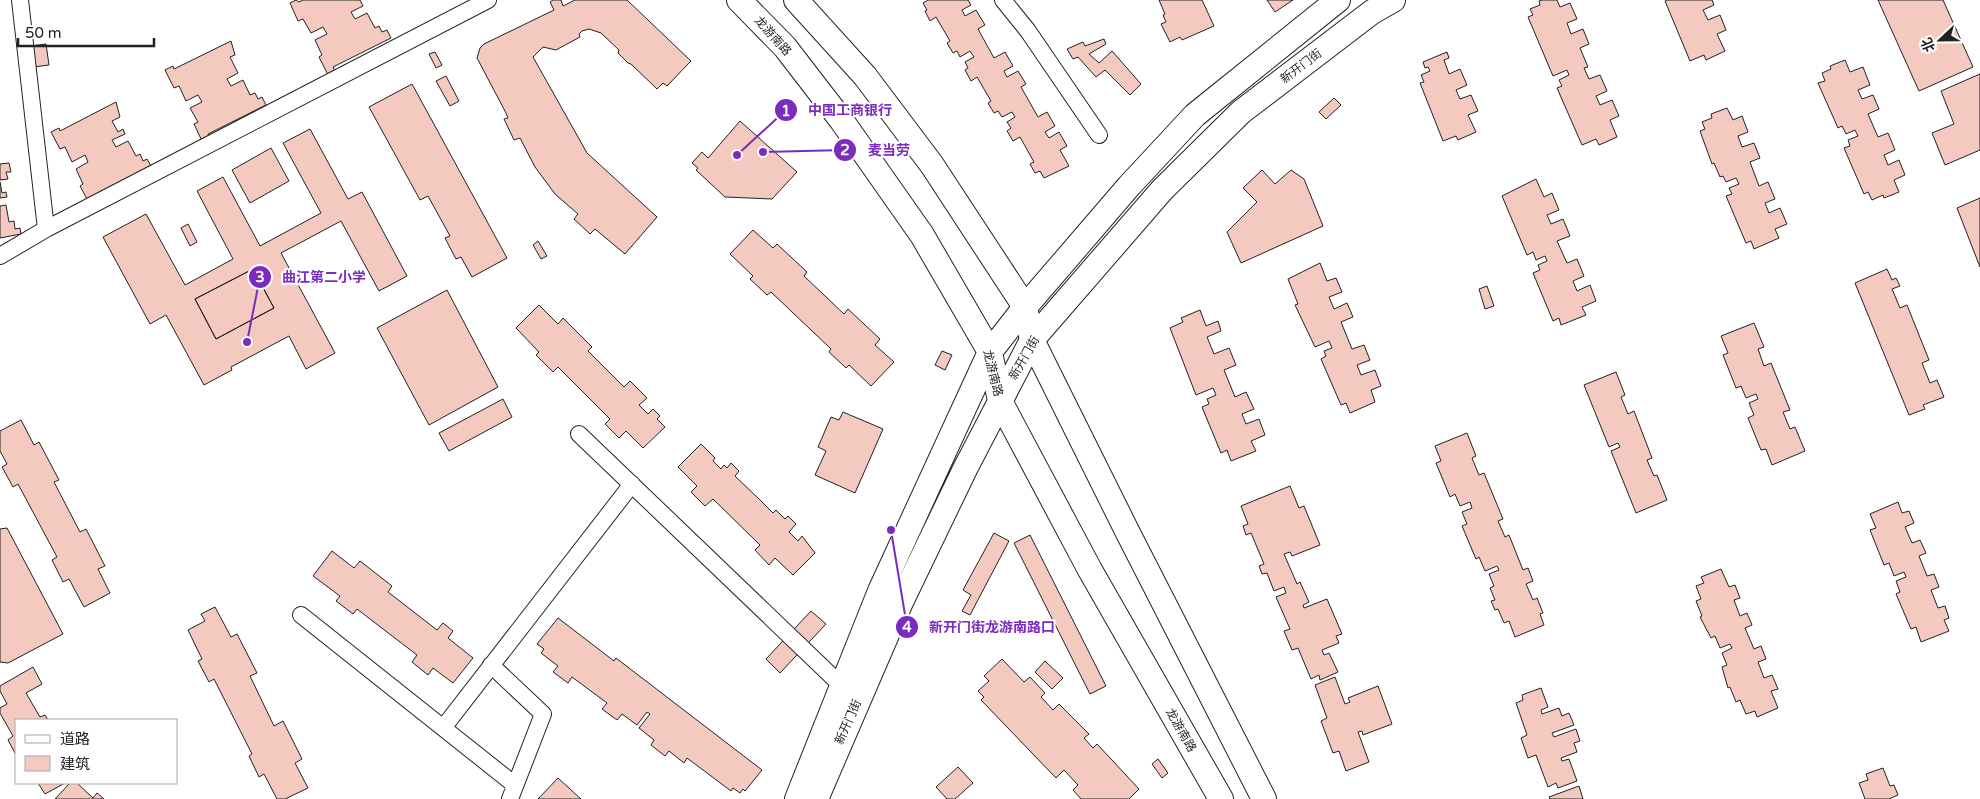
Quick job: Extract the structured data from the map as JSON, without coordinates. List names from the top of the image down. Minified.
{"streets":{"street":["龙游南路","新开门街"]},"crossings":[["龙游南路","新开门街"]],"places":["麦当劳","中国工商银行","曲江第二小学","新开门街龙游南路口"],"legend":["道路","建筑"],"scale_bar":"50 m","north":"left"}
